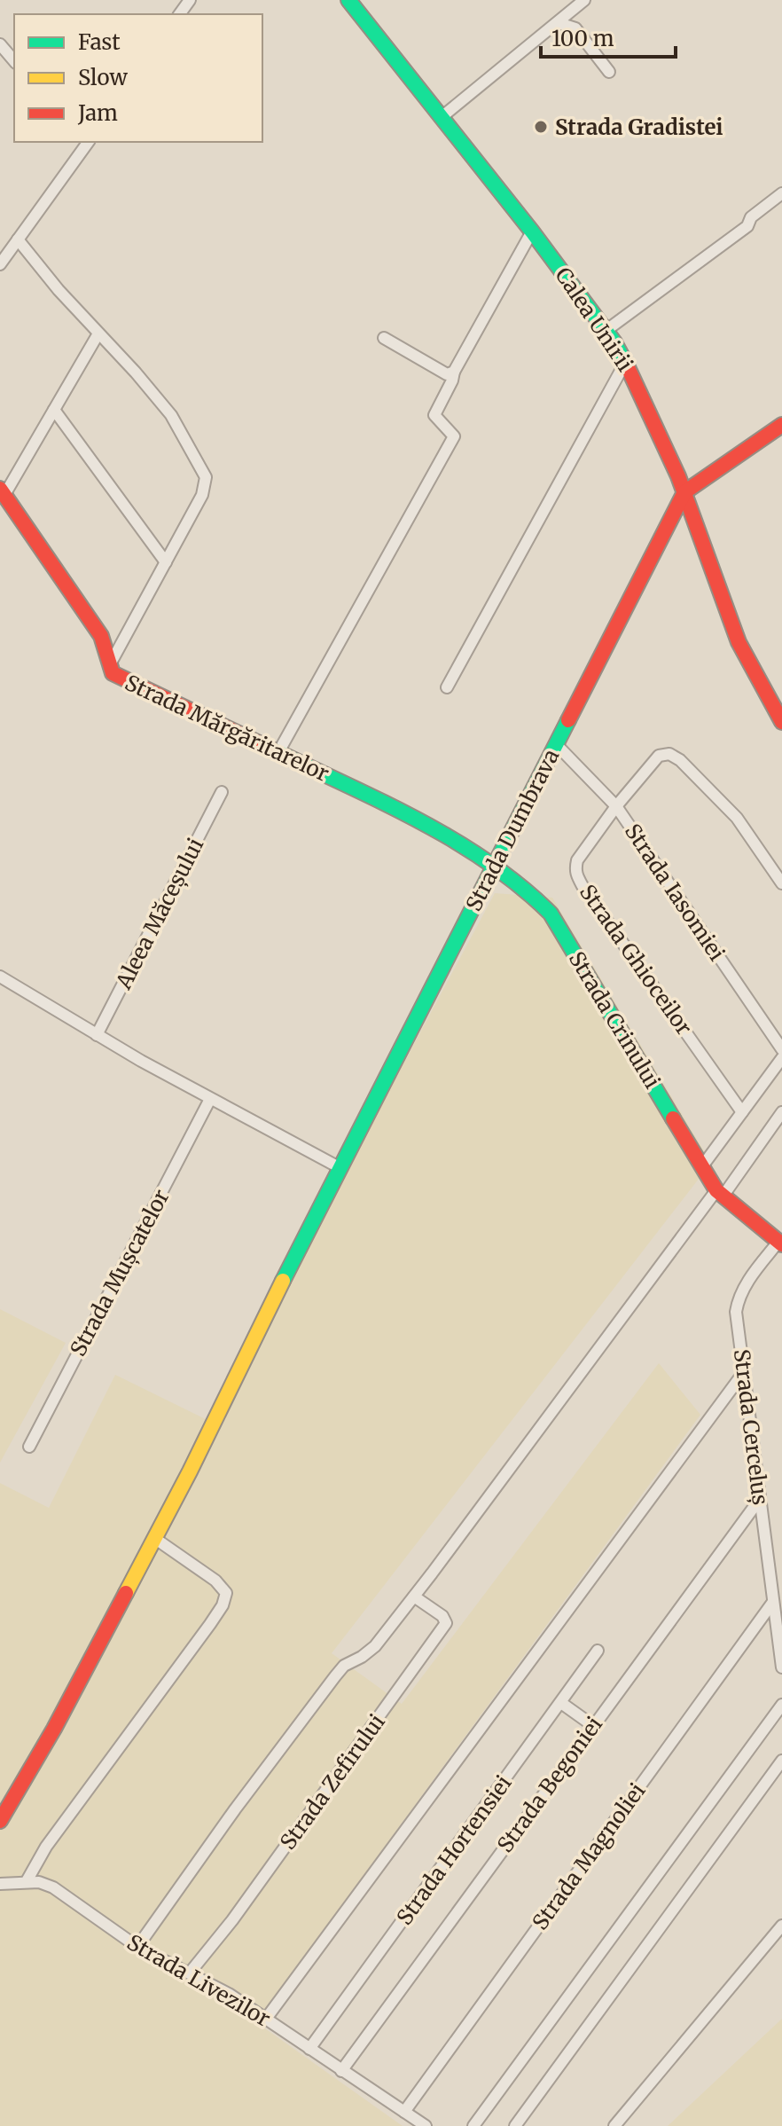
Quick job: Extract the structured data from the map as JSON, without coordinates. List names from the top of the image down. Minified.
{"streets":{"street":["Calea Unirii","Strada Mărgăritarelor","Strada Dumbrava","Strada Iasomiei","Aleea Măceșului","Strada Ghioceilor","Strada Crinului","Strada Mușcatelor","Strada Cerceluș","Strada Zefirului","Strada Begoniei","Strada Hortensiei","Strada Magnoliei","Strada Livezilor"]},"crossings":[["Calea Unirii","Strada Dumbrava"],["Strada Mărgăritarelor","Strada Dumbrava"],["Strada Mărgăritarelor","Strada Crinului"],["Strada Dumbrava","Strada Iasomiei"],["Strada Dumbrava","Strada Crinului"],["Strada Iasomiei","Strada Ghioceilor"],["Strada Cerceluș","Strada Begoniei"],["Strada Cerceluș","Strada Magnoliei"],["Strada Zefirului","Strada Livezilor"],["Strada Begoniei","Strada Livezilor"],["Strada Hortensiei","Strada Livezilor"],["Strada Magnoliei","Strada Livezilor"]],"places":["Strada Gradistei"],"legend":["Fast","Slow","Jam"],"scale_bar":"100 m"}
